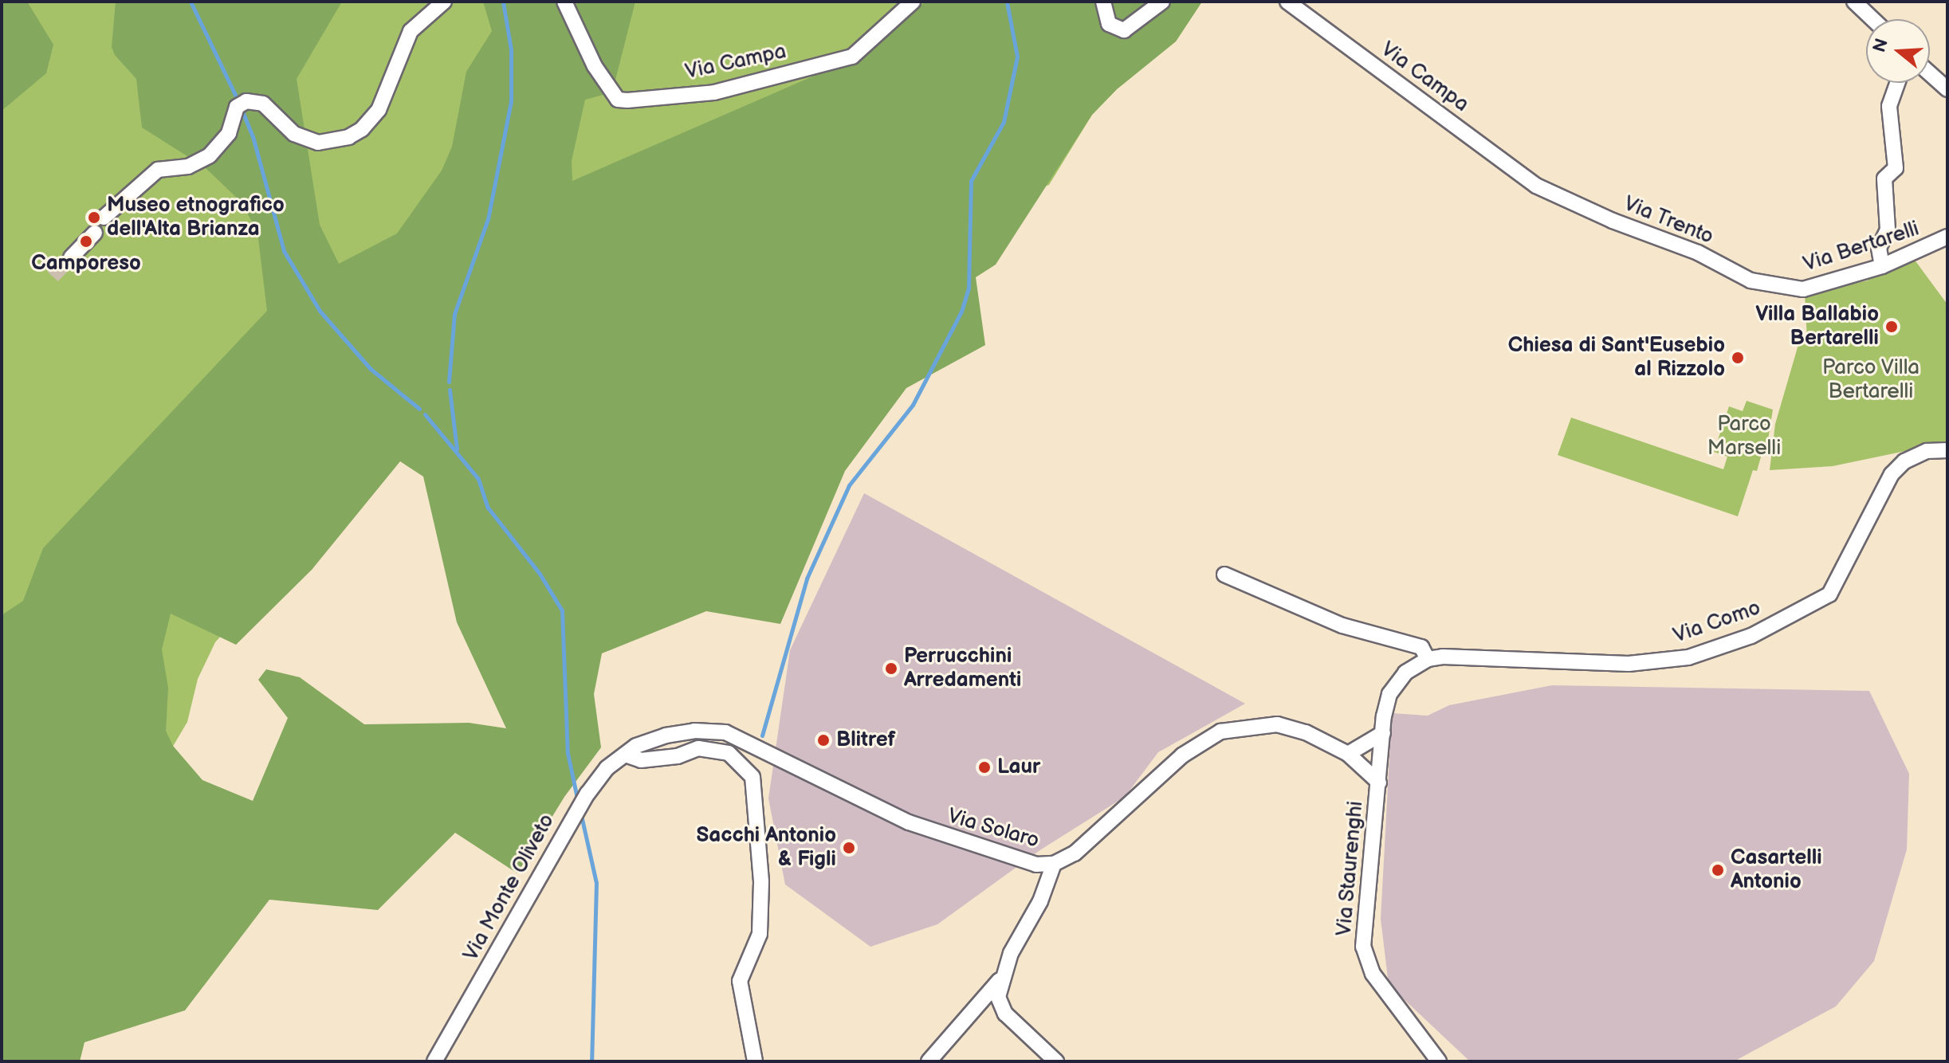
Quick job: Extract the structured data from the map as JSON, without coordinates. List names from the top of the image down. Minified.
{"streets":{"street":["Via Campa","Via Trento","Via Bertarelli","Via Como","Via Solaro","Via Staurenghi","Via Monte Oliveto"]},"crossings":[["Via Campa","Via Trento"],["Via Trento","Via Bertarelli"],["Via Solaro","Via Staurenghi"],["Via Solaro","Via Monte Oliveto"]],"parks":["Parco Villa Bertarelli","Parco Marselli"],"places":["Museo etnografico dell'Alta Brianza","Camporeso","Villa Ballabio Bertarelli","Chiesa di Sant'Eusebio al Rizzolo","Perrucchini Arredamenti","Blitref","Laur","Sacchi Antonio & Figli","Casartelli Antonio"],"north":"left"}
